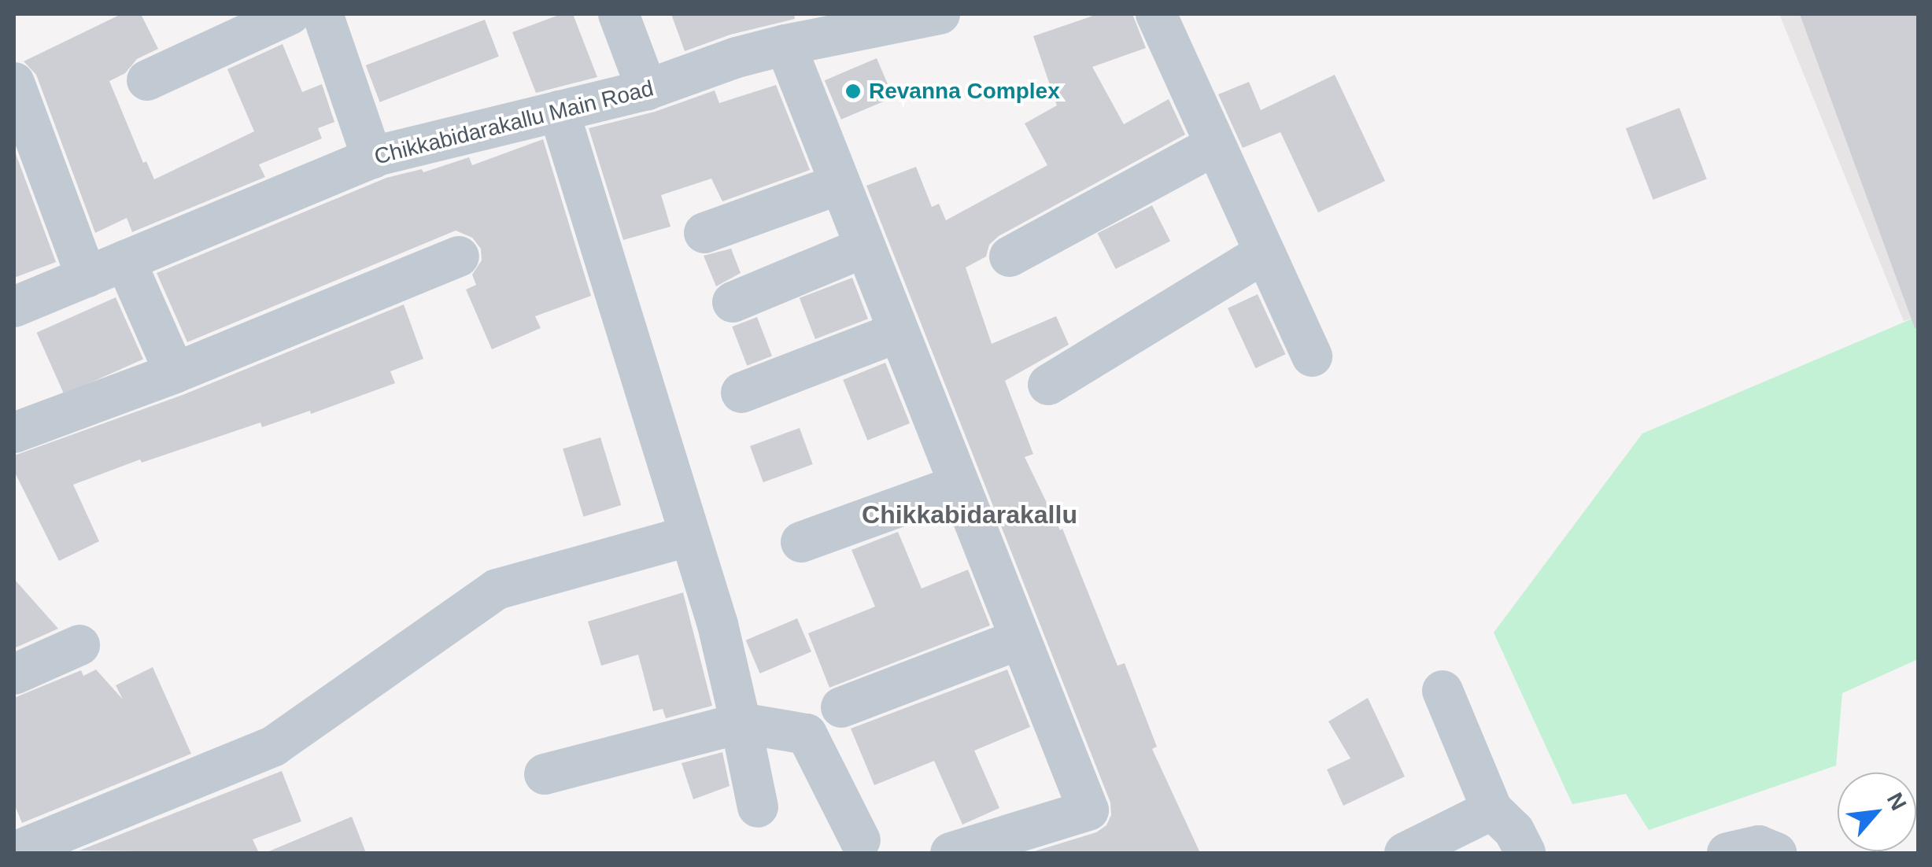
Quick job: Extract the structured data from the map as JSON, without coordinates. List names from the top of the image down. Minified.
{"streets":{"street":["Chikkabidarakallu Main Road"]},"districts":["Chikkabidarakallu"],"places":["Revanna Complex"],"north":"top right"}
